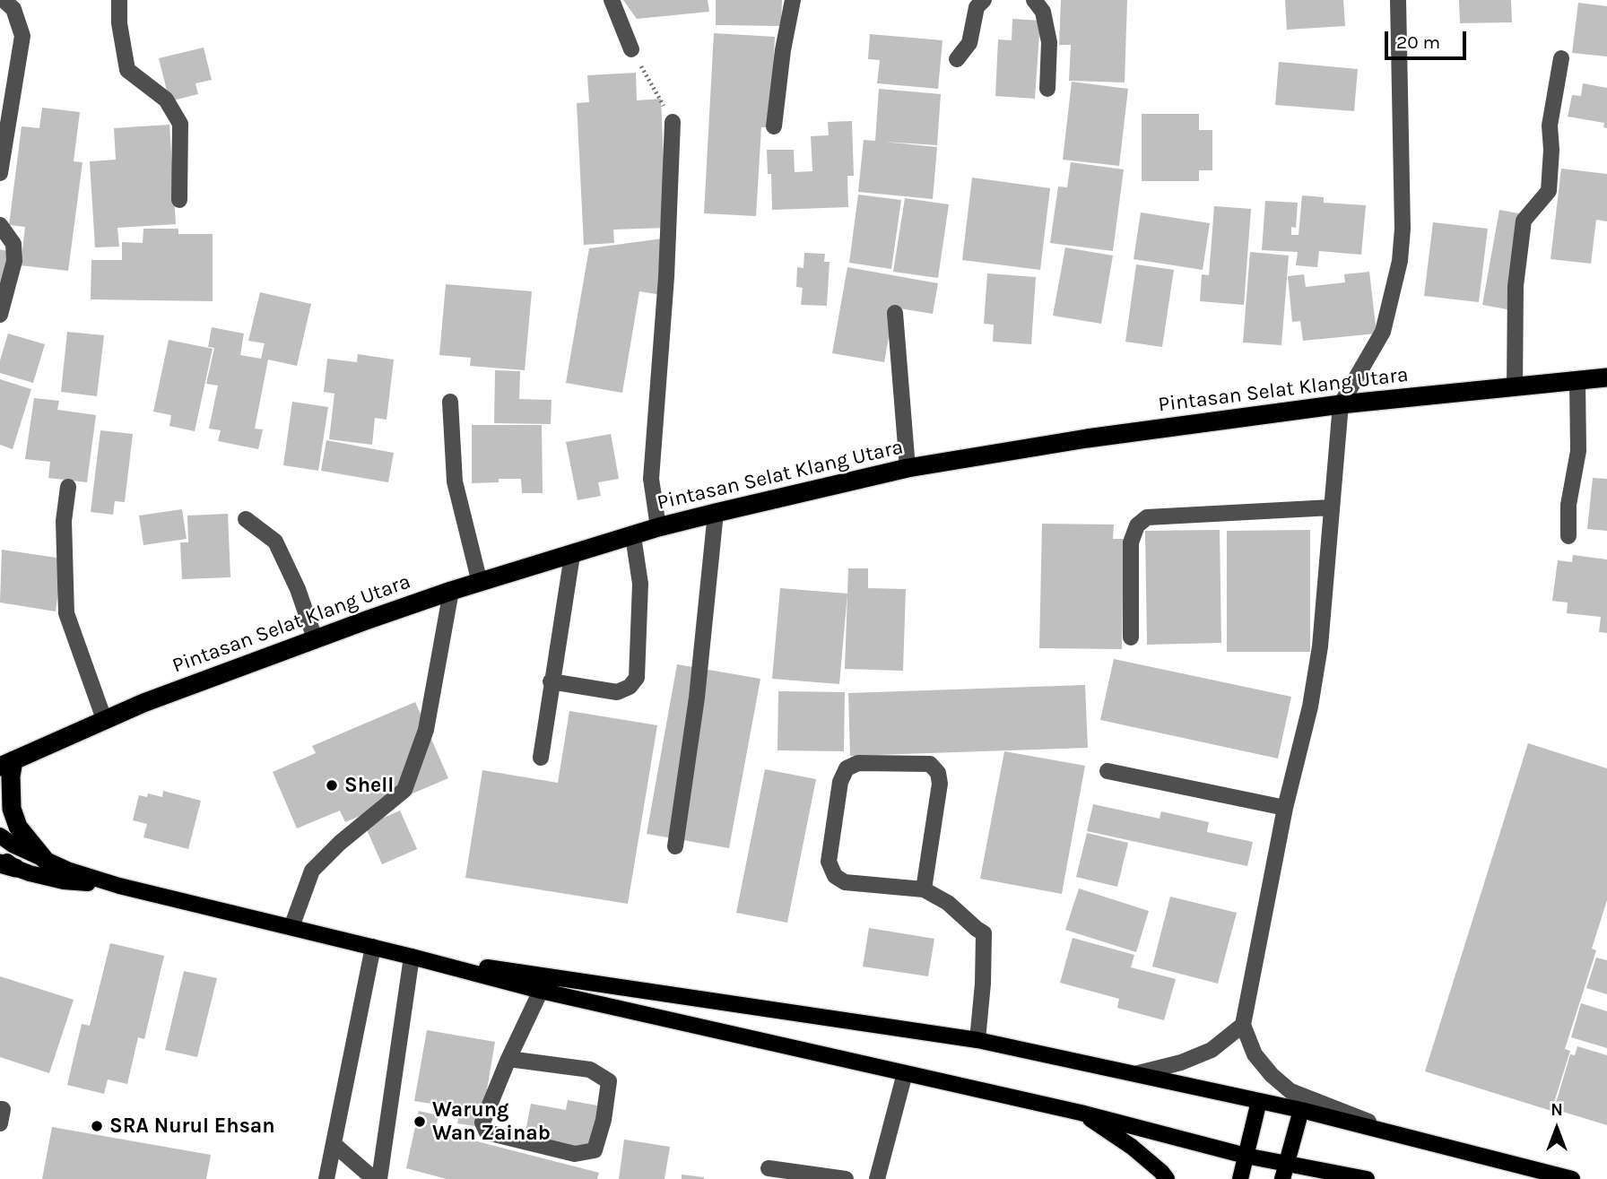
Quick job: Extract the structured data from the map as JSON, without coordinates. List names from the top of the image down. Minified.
{"streets":{"highway":["Pintasan Selat Klang Utara"]},"places":["Shell","Warung Wan Zainab","SRA Nurul Ehsan"],"scale_bar":"20 m","north":"top"}
